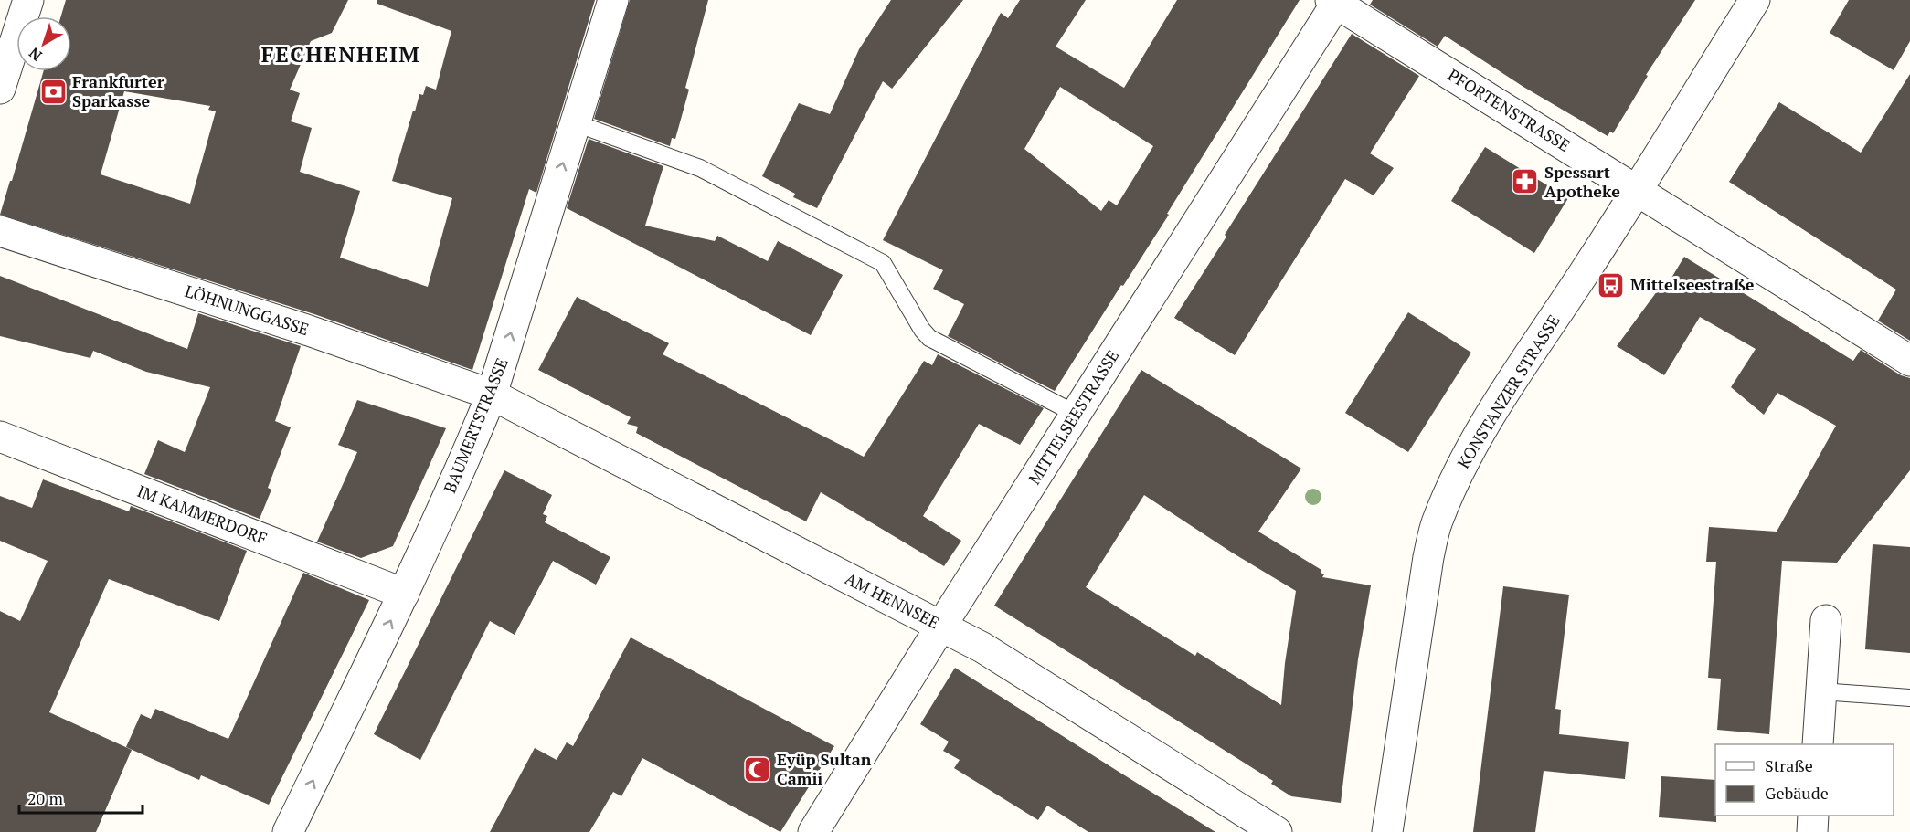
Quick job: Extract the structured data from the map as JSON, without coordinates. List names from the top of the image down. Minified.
{"streets":{"street":["PFORTENSTRASSE","LÖHNUNGGASSE","KONSTANZER STRASSE","MITTELSEESTRASSE","BAUMERTSTRASSE","IM KAMMERDORF","AM HENNSEE"]},"crossings":[["PFORTENSTRASSE","KONSTANZER STRASSE"],["PFORTENSTRASSE","MITTELSEESTRASSE"],["LÖHNUNGGASSE","BAUMERTSTRASSE"],["LÖHNUNGGASSE","AM HENNSEE"],["MITTELSEESTRASSE","AM HENNSEE"],["BAUMERTSTRASSE","IM KAMMERDORF"],["BAUMERTSTRASSE","AM HENNSEE"]],"one_way":["BAUMERTSTRASSE"],"districts":["FECHENHEIM"],"places":{"bank":["Frankfurter Sparkasse"],"pharmacy":["Spessart Apotheke"],"bus stop":["Mittelseestraße"],"mosque":["Eyüp Sultan Camii"]},"legend":["Straße","Gebäude"],"scale_bar":"20 m","north":"bottom left"}
